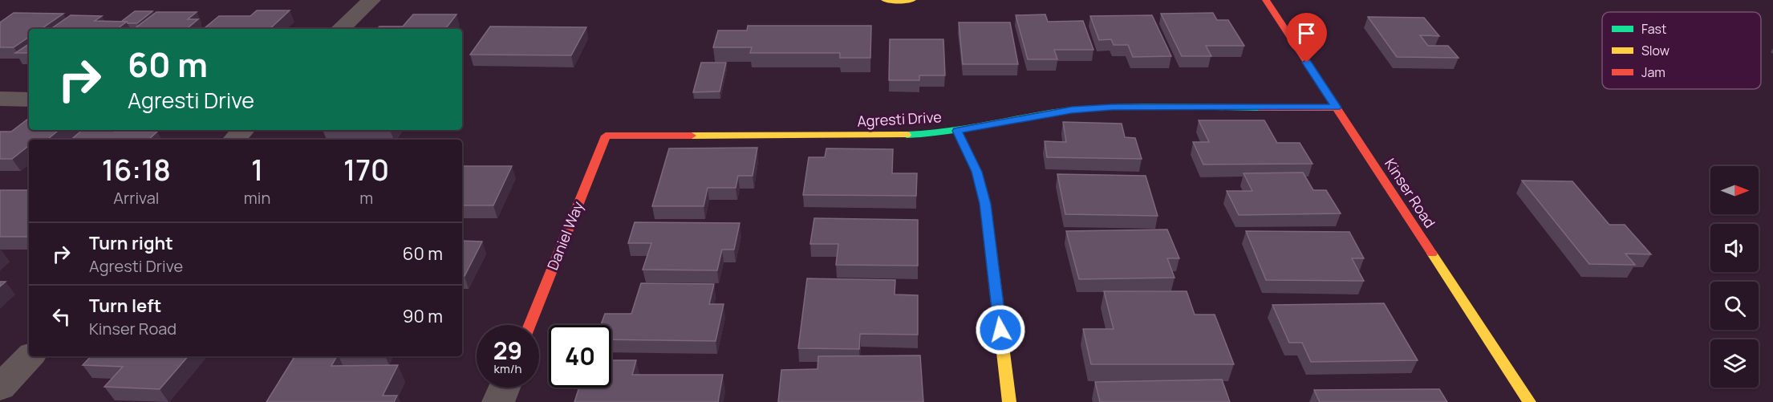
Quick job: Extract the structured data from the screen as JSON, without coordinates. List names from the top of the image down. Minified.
{"streets":{"street":["Agresti Drive","Kinser Road","Daniel Way"]},"crossings":[["Agresti Drive","Kinser Road"],["Agresti Drive","Daniel Way"]],"legend":["Fast","Slow","Jam"],"north":"right","page":{"turn":["60 m","Agresti Drive"],"eta":["16:18","Arrival","1","min","170","m"],"list":[{"name":"Turn right","note":"Agresti Drive","value":"60 m"},{"name":"Turn left","note":"Kinser Road","value":"90 m"}],"speed":"29 km/h","limit":"40"}}
